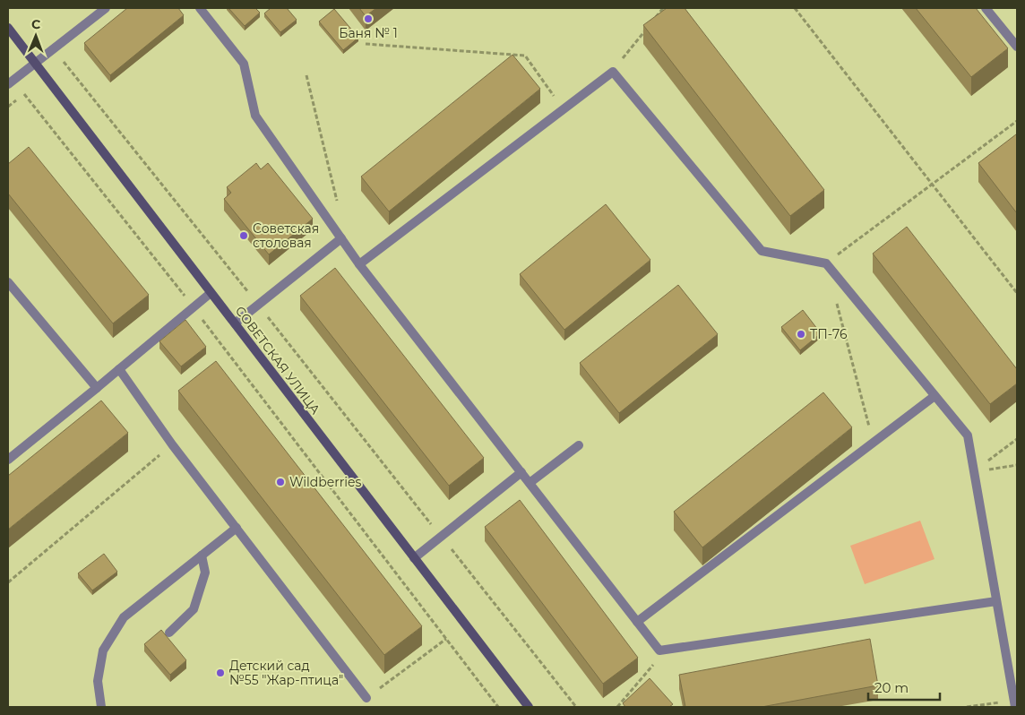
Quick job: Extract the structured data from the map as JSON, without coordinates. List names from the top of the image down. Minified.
{"streets":{"main road":["СОВЕТСКАЯ УЛИЦА"]},"places":["Баня № 1","Советская столовая","ТП-76","Wildberries","Детский сад №55 \"Жар-птица\""],"scale_bar":"20 m","north":"top"}
